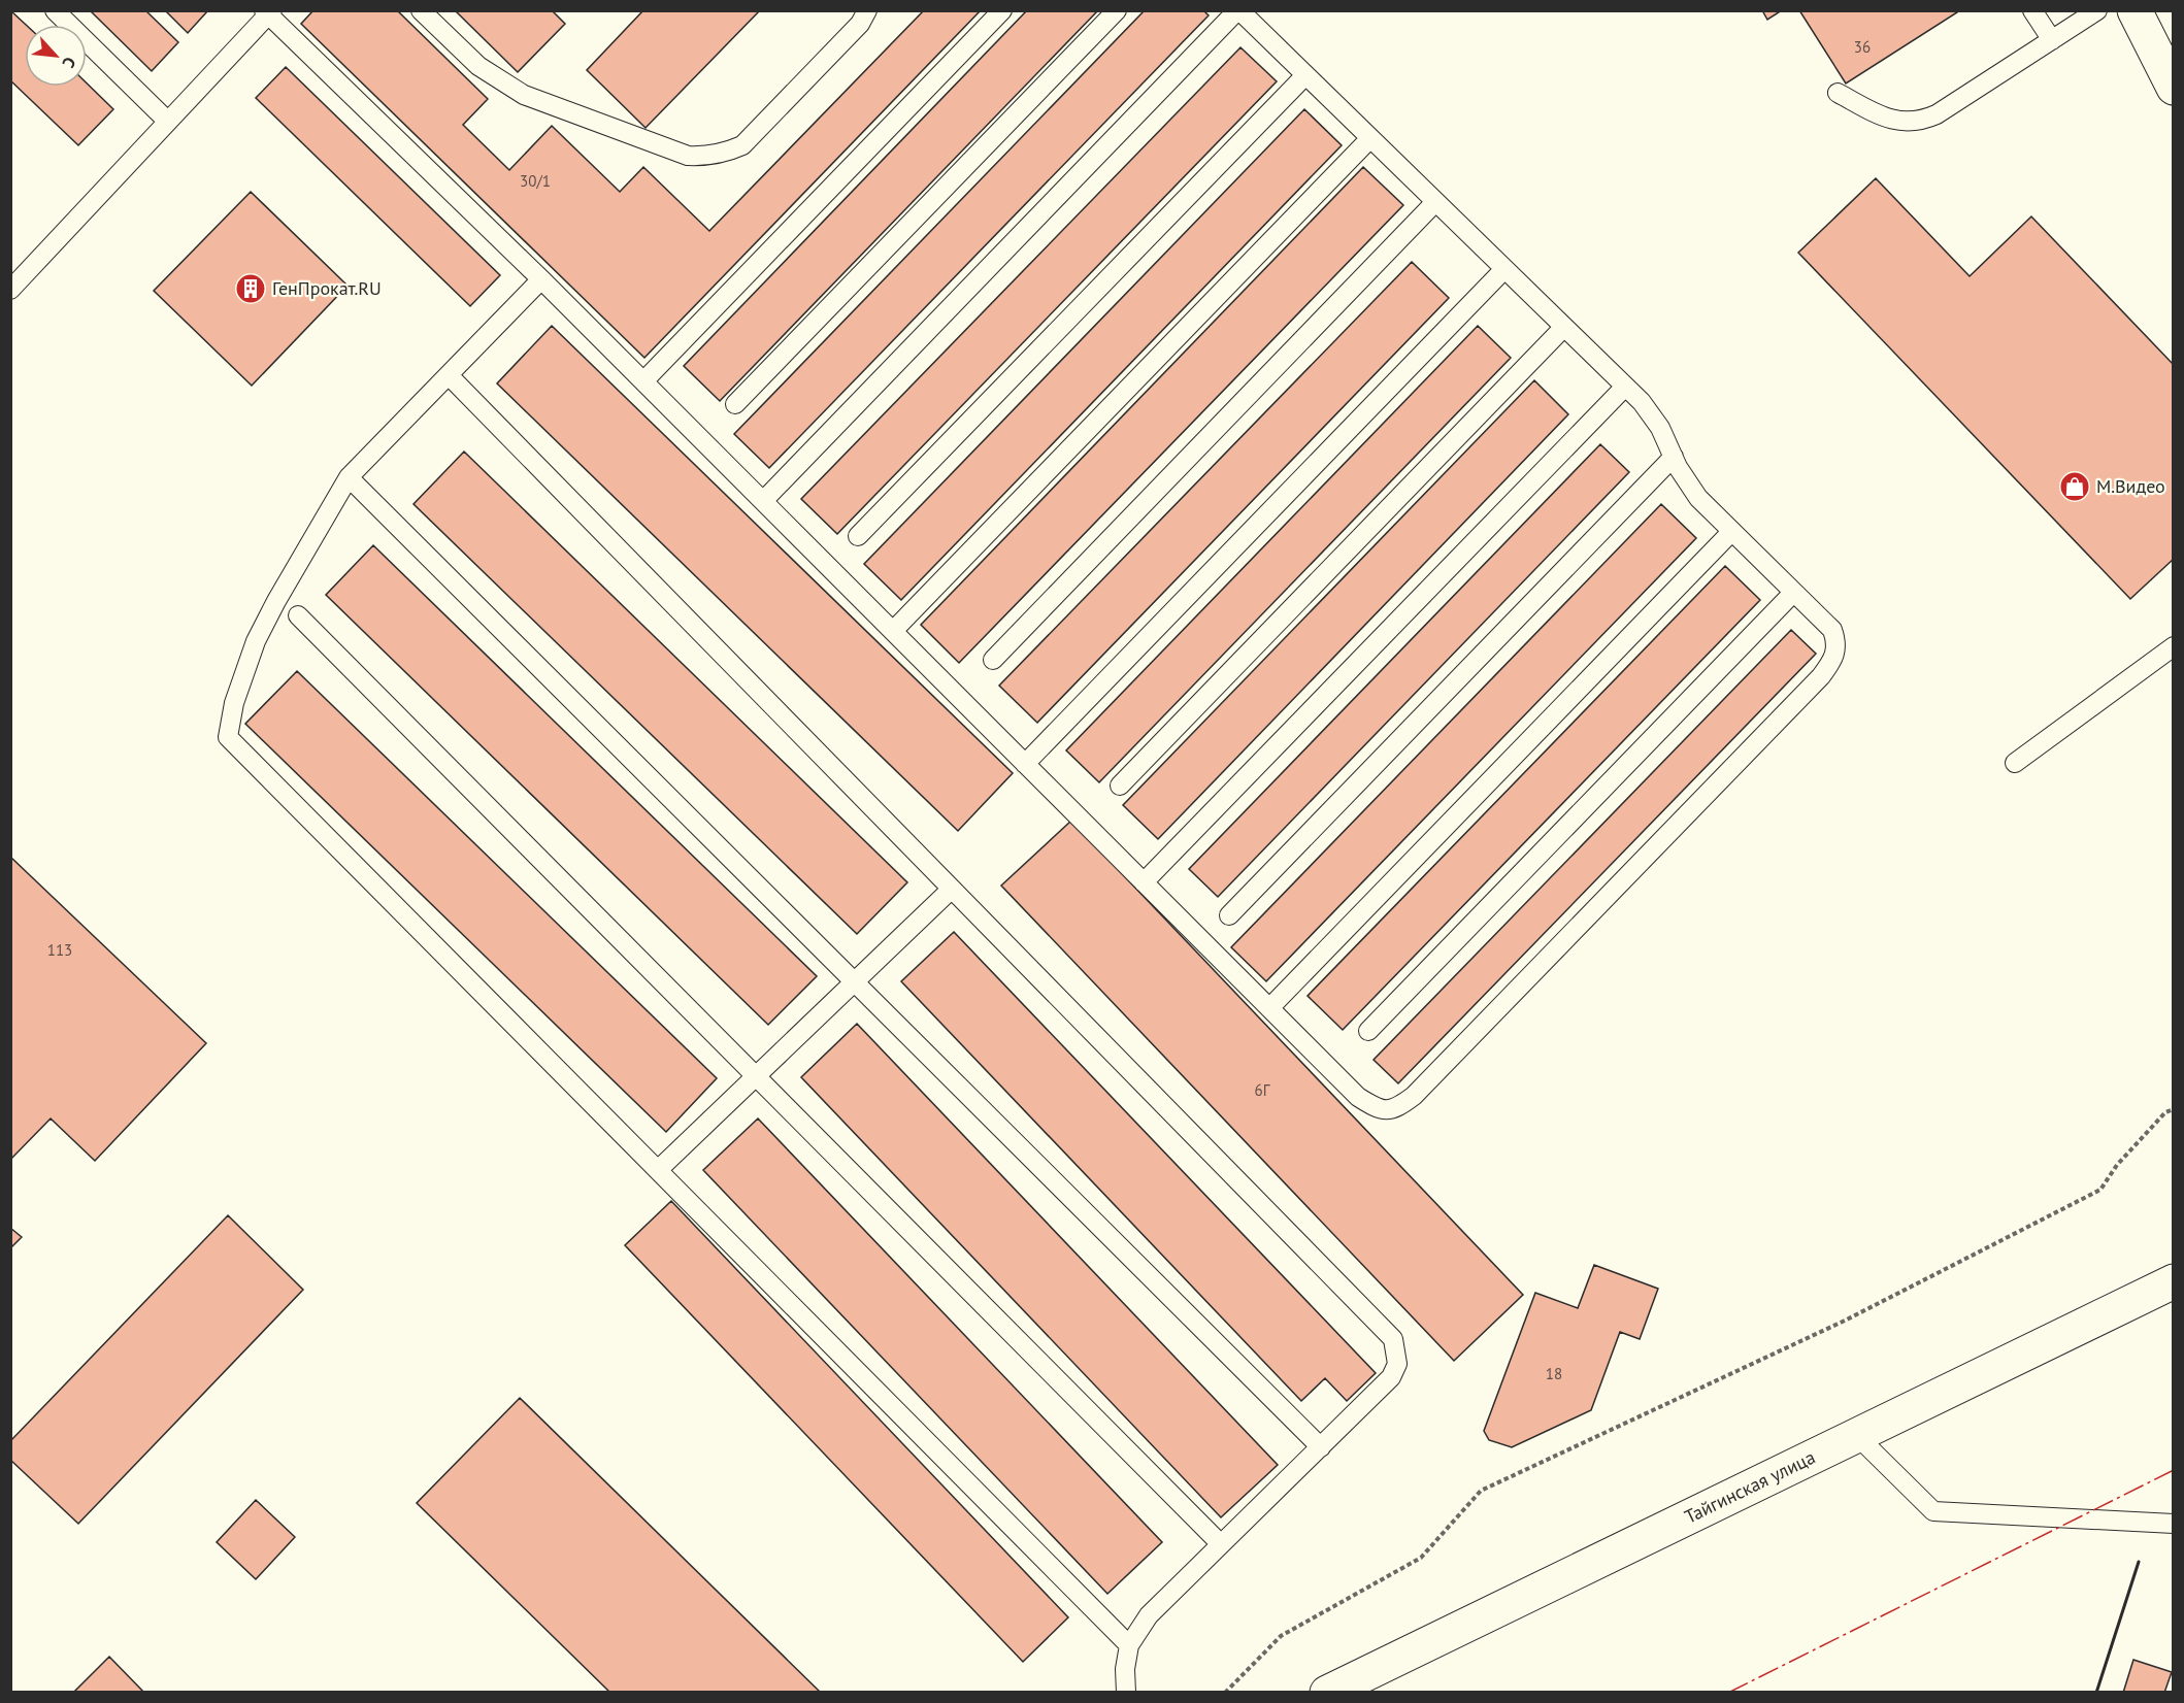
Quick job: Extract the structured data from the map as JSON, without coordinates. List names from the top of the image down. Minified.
{"streets":{"main road":["Тайгинская улица"]},"places":{"building":["ГенПрокат.RU"],"shop":["М.Видео"]},"house_numbers":["36","30/1","113","6Г","18"],"north":"bottom right"}
